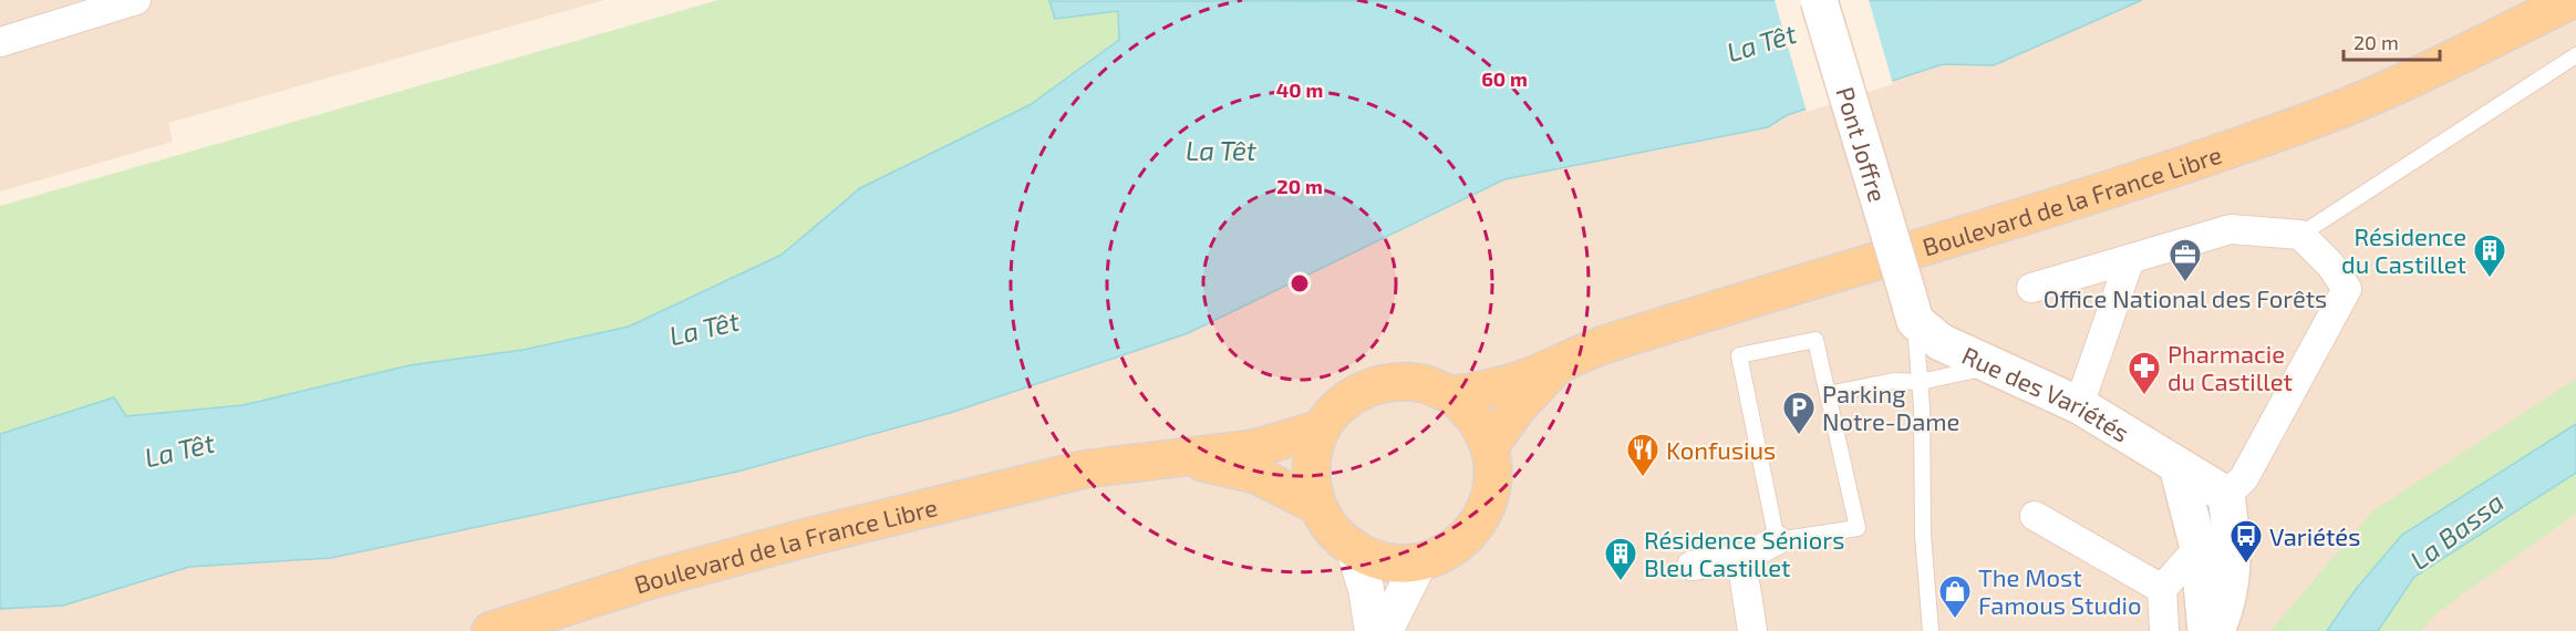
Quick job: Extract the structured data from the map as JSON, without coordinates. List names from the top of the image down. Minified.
{"streets":{"main road":["Pont Joffre","Boulevard de la France Libre","Rue des Variétés"]},"crossings":[["Pont Joffre","Rue des Variétés"]],"water":["La Têt","La Bassa"],"places":{"building":["Résidence du Castillet","Résidence Séniors Bleu Castillet"],"office":["Office National des Forêts"],"pharmacy":["Pharmacie du Castillet"],"parking":["Parking Notre-Dame"],"restaurant":["Konfusius"],"bus stop":["Variétés"],"shop":["The Most Famous Studio"]},"scale_bar":"20 m","rings":["60 m","40 m","20 m"]}
